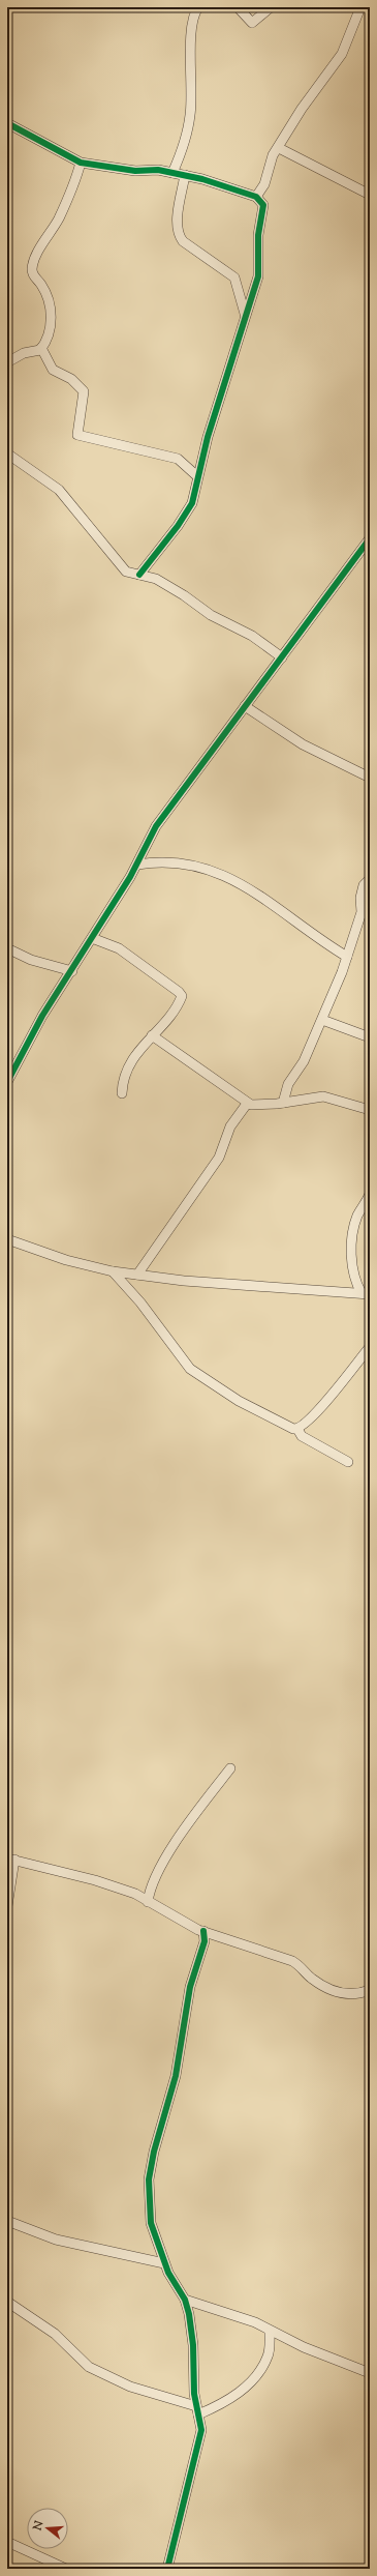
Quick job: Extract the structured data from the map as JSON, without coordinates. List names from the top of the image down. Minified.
{"north":"left"}
